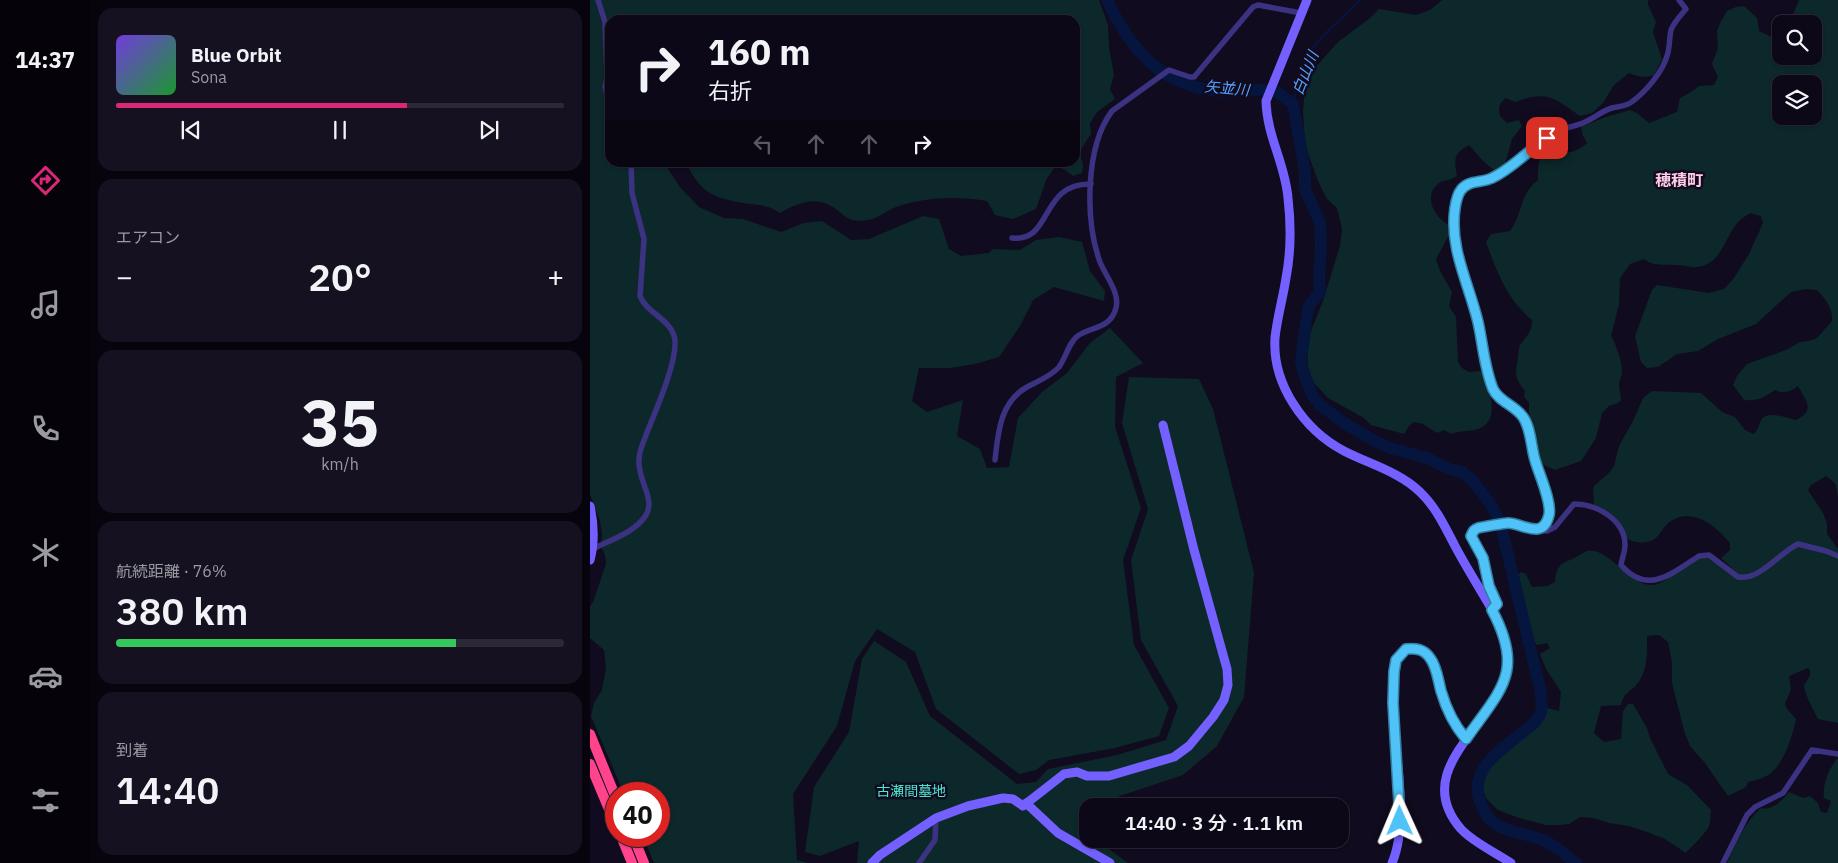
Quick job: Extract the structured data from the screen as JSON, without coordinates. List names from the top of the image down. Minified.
{"districts":["穂積町"],"water":["白山川","矢並川"],"parks":["古瀬間墓地"],"page":{"tabs":"14:37","turn":["160 m","右折"],"song":["Blue Orbit","Sona"],"tile":["エアコン",["35","km/h"],["航続距離 · 76%","380 km"],["到着","14:40"]],"heat":["−","20°","+"],"limit":"40","trip":"14:40 · 3 分 · 1.1 km"}}
